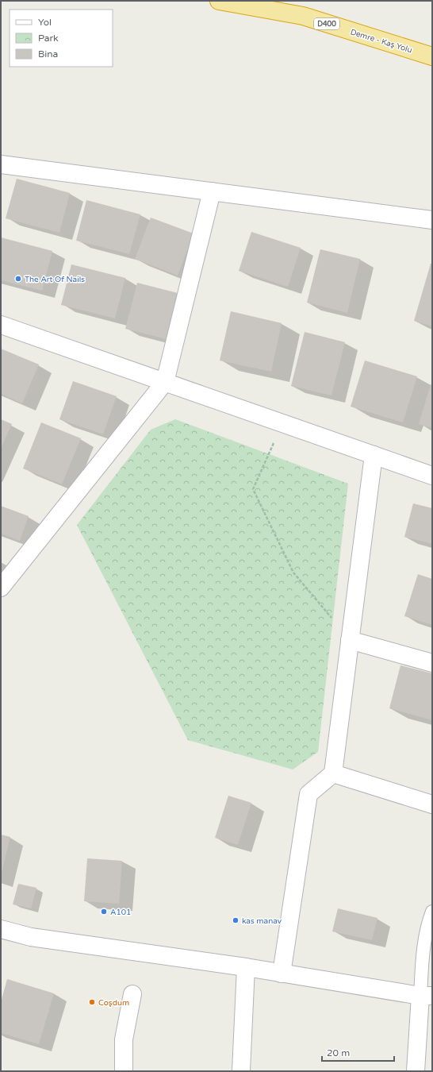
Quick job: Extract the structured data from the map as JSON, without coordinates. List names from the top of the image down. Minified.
{"streets":{"highway":["D400","Demre - Kaş Yolu"]},"places":["The Art Of Nails","A101","kas manav","Coşdum"],"legend":["Yol","Park","Bina"],"scale_bar":"20 m"}
